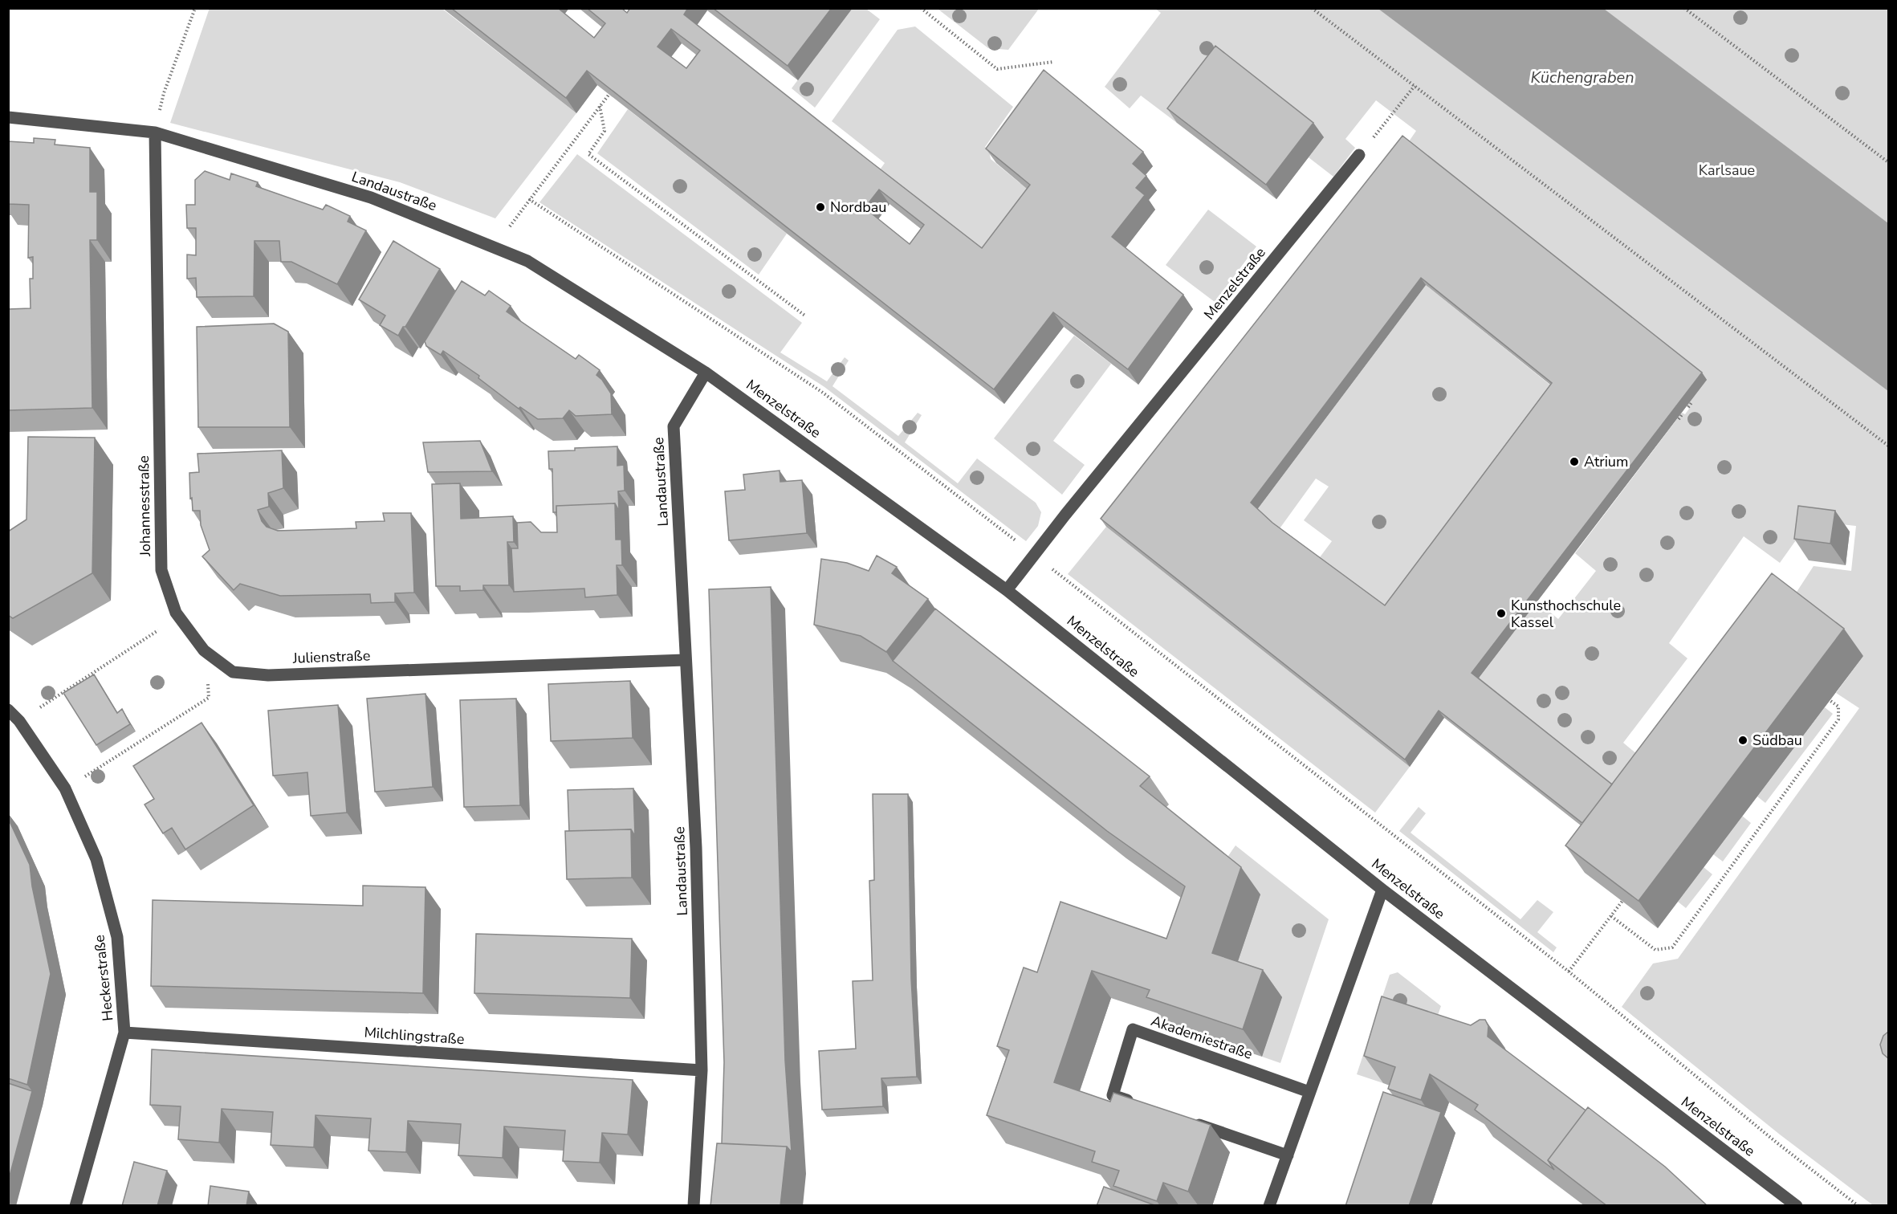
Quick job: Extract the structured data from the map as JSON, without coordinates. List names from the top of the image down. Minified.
{"streets":{"street":["Landaustraße","Menzelstraße","Johannesstraße","Julienstraße","Heckerstraße","Milchlingstraße","Akademiestraße"]},"crossings":[["Landaustraße","Menzelstraße"],["Landaustraße","Johannesstraße"],["Landaustraße","Julienstraße"],["Landaustraße","Milchlingstraße"],["Johannesstraße","Julienstraße"],["Heckerstraße","Milchlingstraße"]],"water":["Küchengraben"],"parks":["Karlsaue"],"places":["Nordbau","Atrium","Kunsthochschule Kassel","Südbau"]}
